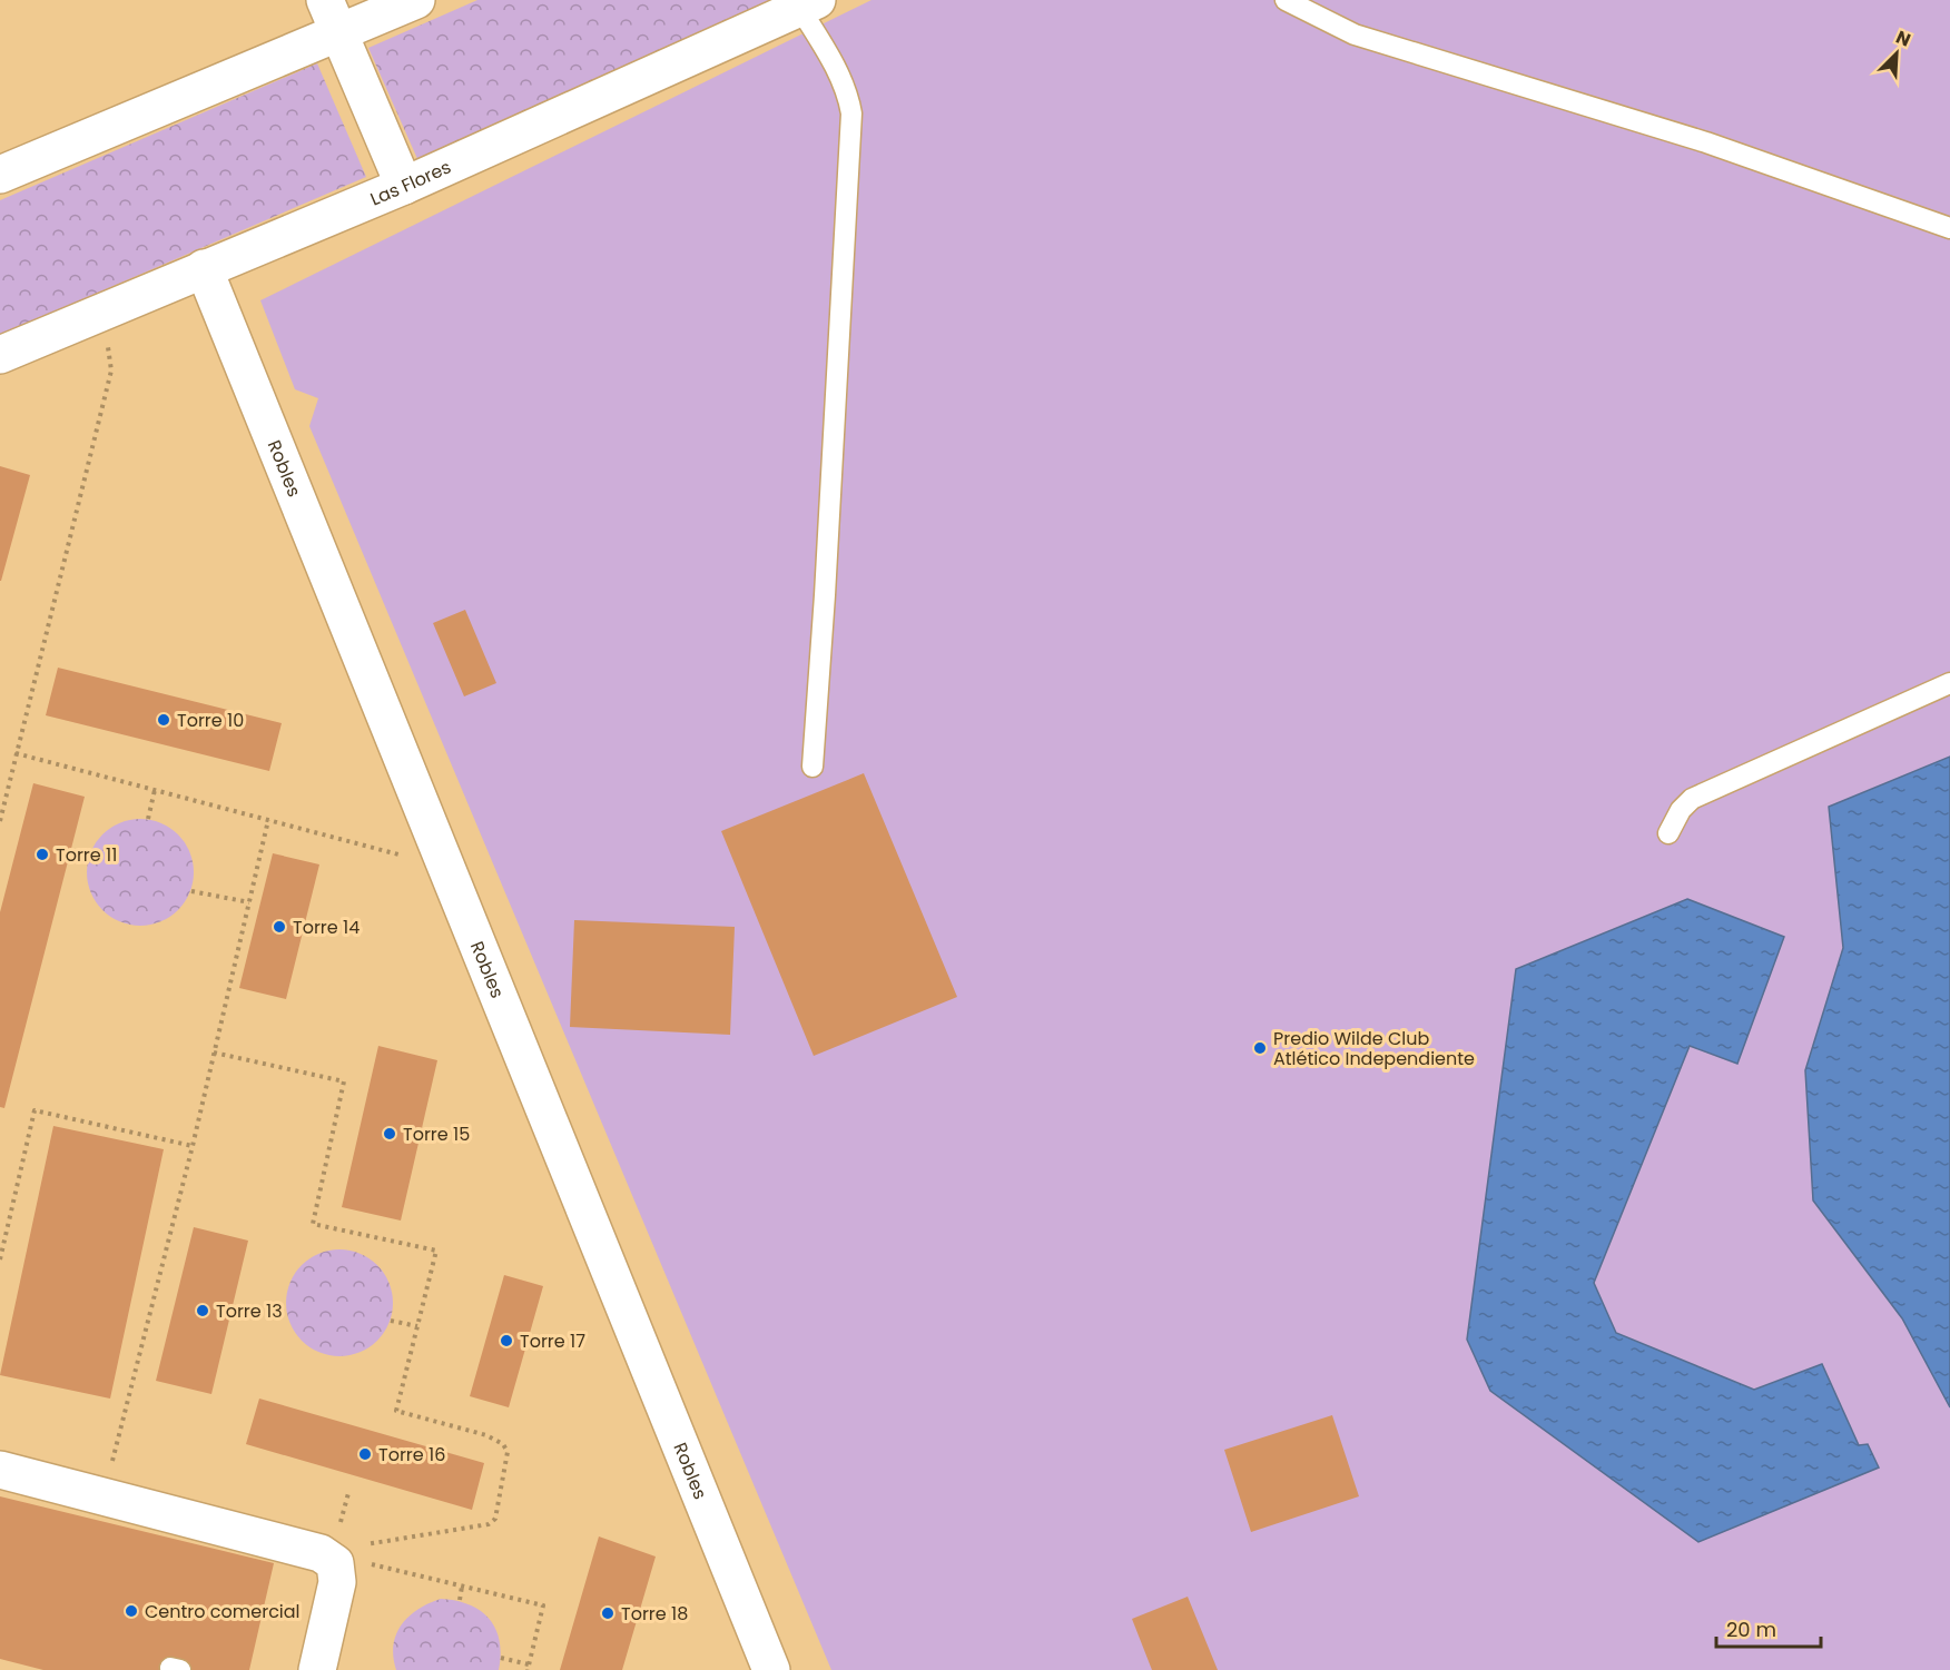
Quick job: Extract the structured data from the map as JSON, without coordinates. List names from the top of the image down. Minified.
{"streets":{"street":["Las Flores","Robles"]},"crossings":[["Las Flores","Robles"]],"places":["Torre 10","Torre 11","Torre 14","Predio Wilde Club Atlético Independiente","Torre 15","Torre 13","Torre 17","Torre 16","Centro comercial","Torre 18"],"scale_bar":"20 m","north":"top right"}
